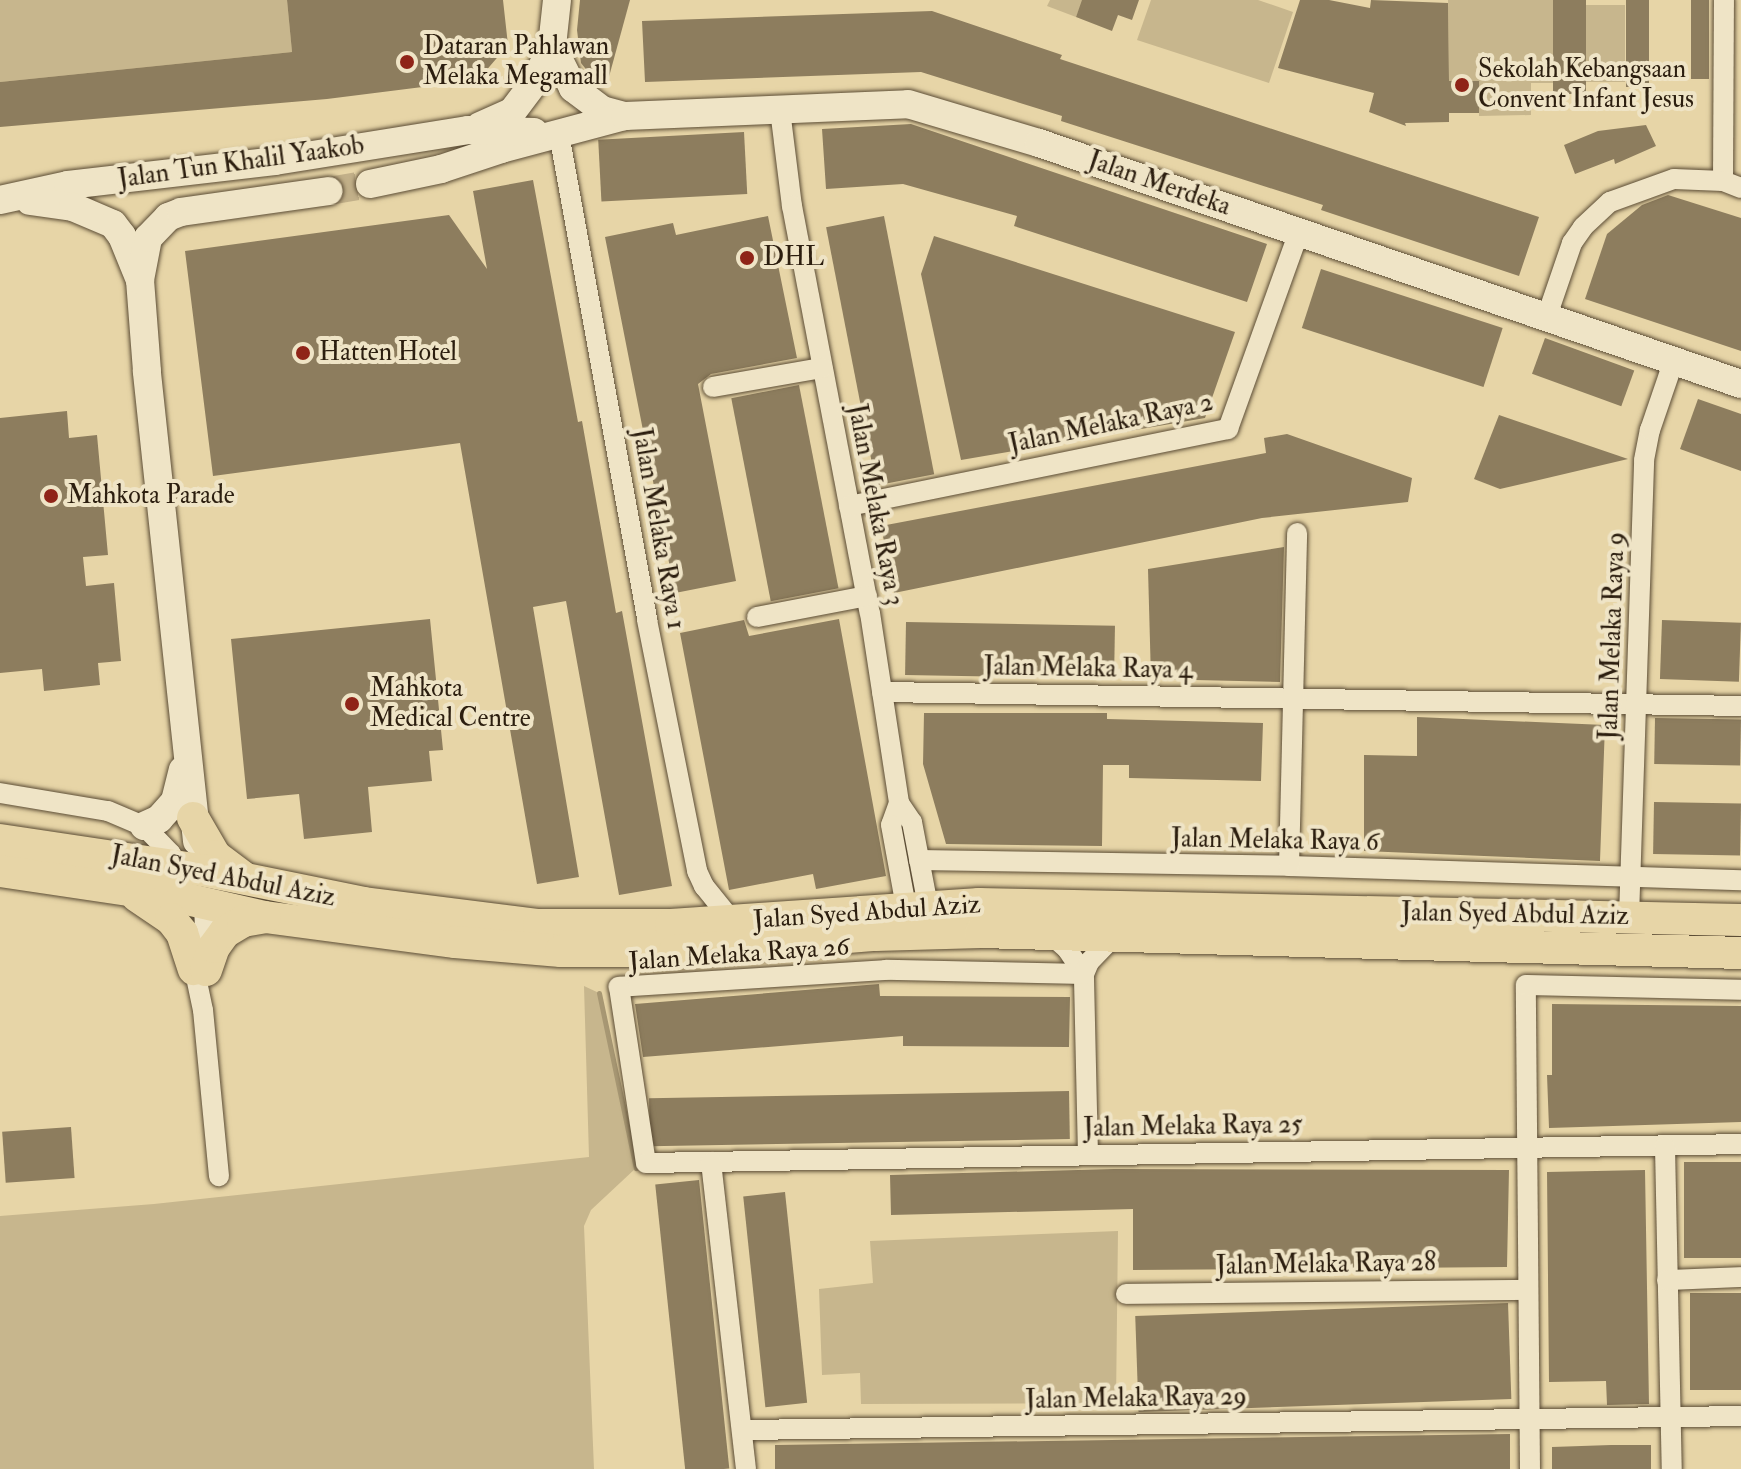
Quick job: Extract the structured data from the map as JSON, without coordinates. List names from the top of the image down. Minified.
{"streets":{"main road":["Jalan Tun Khalil Yaakob","Jalan Merdeka","Jalan Syed Abdul Aziz"],"street":["Jalan Melaka Raya 2","Jalan Melaka Raya 3","Jalan Melaka Raya 1","Jalan Melaka Raya 9","Jalan Melaka Raya 4","Jalan Melaka Raya 6","Jalan Melaka Raya 26","Jalan Melaka Raya 25","Jalan Melaka Raya 28","Jalan Melaka Raya 29"]},"crossings":[["Jalan Tun Khalil Yaakob","Jalan Merdeka"],["Jalan Tun Khalil Yaakob","Jalan Melaka Raya 1"],["Jalan Merdeka","Jalan Melaka Raya 2"],["Jalan Merdeka","Jalan Melaka Raya 3"],["Jalan Merdeka","Jalan Melaka Raya 1"],["Jalan Merdeka","Jalan Melaka Raya 9"],["Jalan Melaka Raya 2","Jalan Melaka Raya 3"],["Jalan Melaka Raya 3","Jalan Melaka Raya 4"],["Jalan Melaka Raya 3","Jalan Melaka Raya 6"],["Jalan Melaka Raya 3","Jalan Syed Abdul Aziz"],["Jalan Melaka Raya 1","Jalan Syed Abdul Aziz"],["Jalan Melaka Raya 9","Jalan Melaka Raya 4"],["Jalan Melaka Raya 9","Jalan Melaka Raya 6"],["Jalan Melaka Raya 9","Jalan Syed Abdul Aziz"],["Jalan Melaka Raya 26","Jalan Melaka Raya 25"]],"places":["Dataran Pahlawan Melaka Megamall","Sekolah Kebangsaan Convent Infant Jesus","DHL","Hatten Hotel","Mahkota Parade","Mahkota Medical Centre"]}
